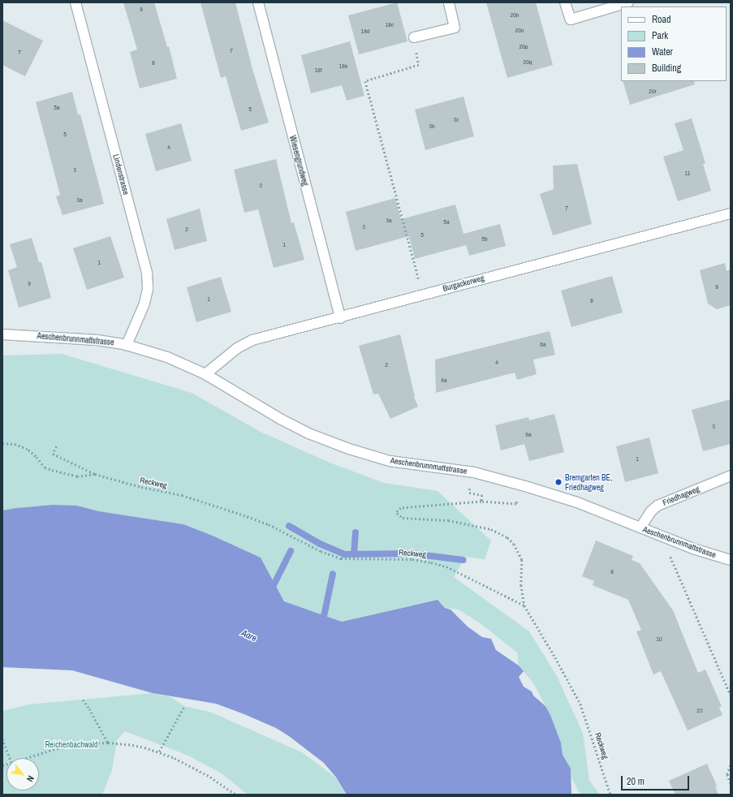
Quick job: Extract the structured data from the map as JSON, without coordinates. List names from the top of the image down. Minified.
{"streets":{"street":["Wiesengrundweg","Lindenstrasse","Burgackerweg","Aeschenbrunnmattstrasse","Friedhagweg"],"path":["Reckweg"]},"crossings":[["Wiesengrundweg","Burgackerweg"],["Lindenstrasse","Aeschenbrunnmattstrasse"],["Burgackerweg","Aeschenbrunnmattstrasse"],["Aeschenbrunnmattstrasse","Friedhagweg"]],"water":["Aare"],"parks":["Reichenbachwald"],"places":["Bremgarten BE, Friedhagweg"],"house_numbers":["8","20n","18c","20o","18d","20p","7","7","20q","6","18e","18f","20r","5a","5","3c","3b","5","4","3","11","3","3a","7","3a","5a","3","2","5","5b","1","1","9","8","1","6","6a","4","2","4a","3","9a","1","8","10","23"],"legend":["Road","Park","Water","Building"],"scale_bar":"20 m","north":"bottom right"}
